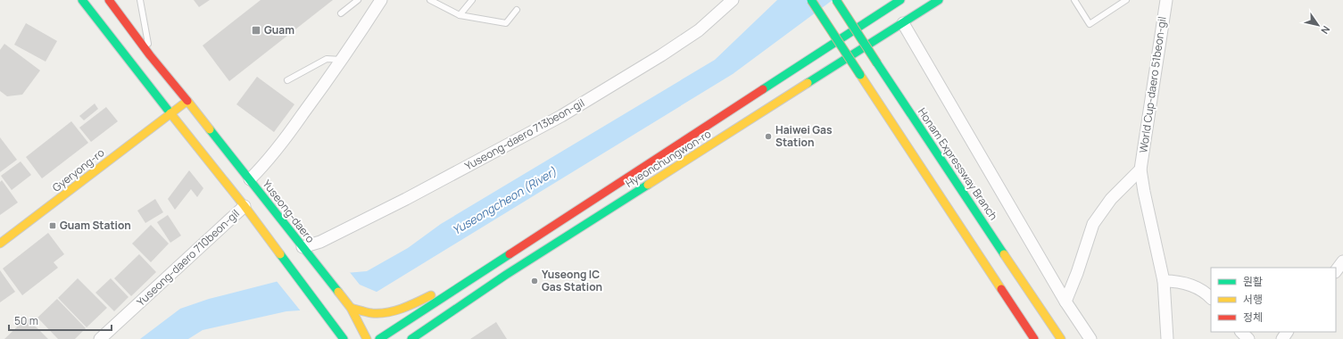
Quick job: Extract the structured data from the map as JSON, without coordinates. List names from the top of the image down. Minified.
{"streets":{"main road":["Hyeonchungwon-ro","Honam Expressway Branch","Gyeryong-ro","Yuseong-daero"],"street":["World Cup-daero 51beon-gil","Yuseong-daero 713beon-gil","Yuseong-daero 710beon-gil"]},"crossings":[["Yuseong-daero 713beon-gil","Yuseong-daero"]],"water":["Yuseongcheon (River)"],"places":{"transit":["Guam","Guam Station"],"other":["Haiwei Gas Station","Yuseong IC Gas Station"]},"legend":["원활","서행","정체"],"scale_bar":"50 m","north":"bottom right"}
